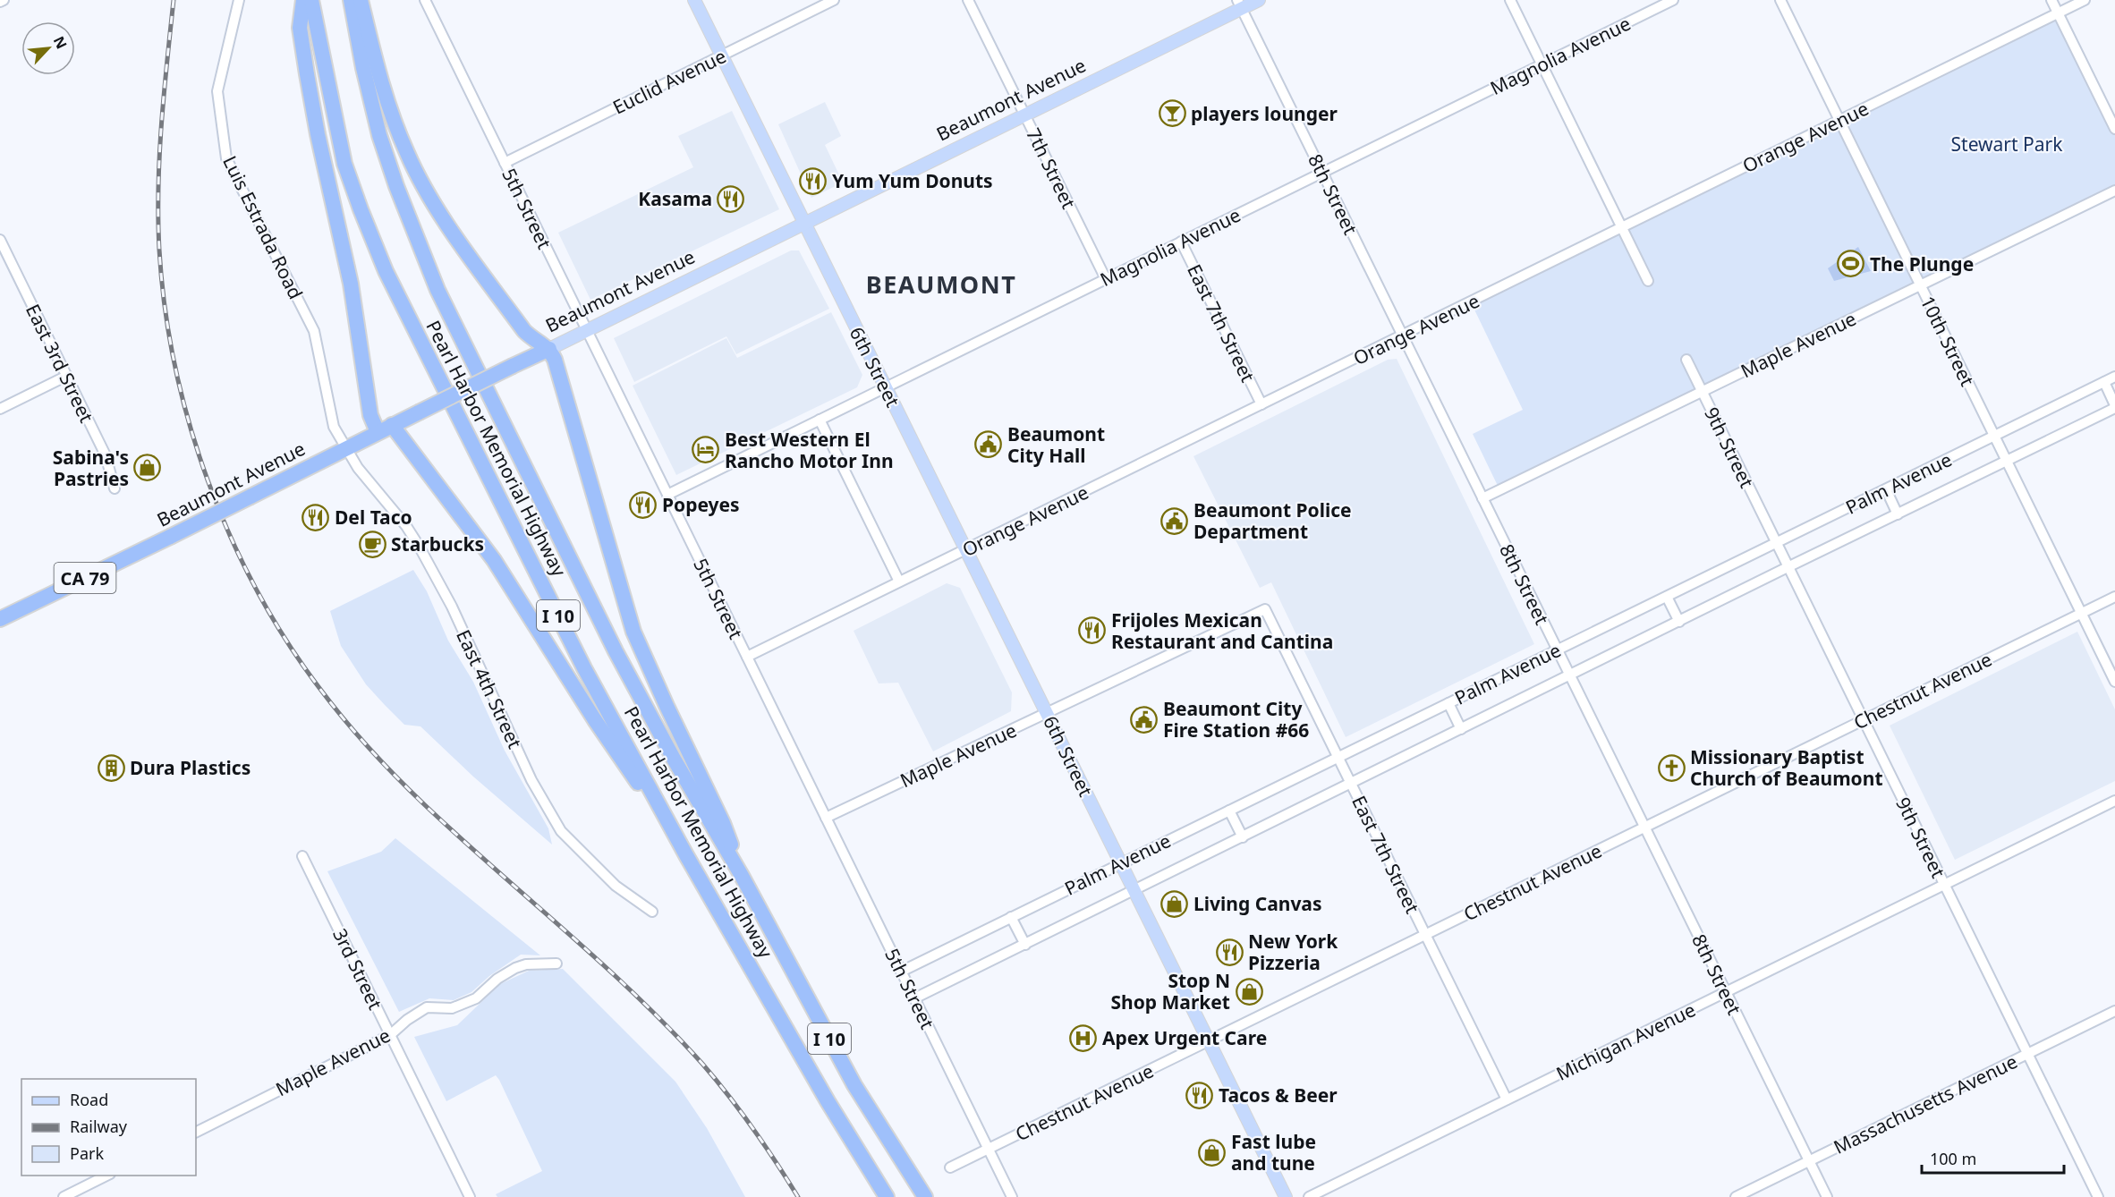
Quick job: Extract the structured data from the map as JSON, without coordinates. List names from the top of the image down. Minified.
{"streets":{"highway":["Beaumont Avenue","Pearl Harbor Memorial Highway","CA 79","I 10"],"main road":["6th Street"],"street":["Magnolia Avenue","Euclid Avenue","Orange Avenue","7th Street","8th Street","5th Street","Luis Estrada Road","East 7th Street","10th Street","Maple Avenue","East 3rd Street","9th Street","Palm Avenue","East 4th Street","Chestnut Avenue","3rd Street","Michigan Avenue","Massachusetts Avenue"]},"crossings":[["Magnolia Avenue","7th Street"],["Magnolia Avenue","8th Street"],["Magnolia Avenue","5th Street"],["Magnolia Avenue","East 7th Street"],["Magnolia Avenue","6th Street"],["Euclid Avenue","5th Street"],["Euclid Avenue","6th Street"],["Beaumont Avenue","7th Street"],["Beaumont Avenue","8th Street"],["Beaumont Avenue","5th Street"],["Beaumont Avenue","Luis Estrada Road"],["Beaumont Avenue","6th Street"],["Beaumont Avenue","East 4th Street"],["Orange Avenue","8th Street"],["Orange Avenue","5th Street"],["Orange Avenue","East 7th Street"],["Orange Avenue","10th Street"],["Orange Avenue","6th Street"],["8th Street","Maple Avenue"],["8th Street","Palm Avenue"],["8th Street","Chestnut Avenue"],["8th Street","Michigan Avenue"],["8th Street","Massachusetts Avenue"],["5th Street","Maple Avenue"],["5th Street","Palm Avenue"],["5th Street","Chestnut Avenue"],["Luis Estrada Road","East 4th Street"],["East 7th Street","Maple Avenue"],["East 7th Street","Palm Avenue"],["East 7th Street","Chestnut Avenue"],["East 7th Street","Michigan Avenue"],["10th Street","Maple Avenue"],["10th Street","Palm Avenue"],["10th Street","Chestnut Avenue"],["Maple Avenue","6th Street"],["Maple Avenue","9th Street"],["Maple Avenue","3rd Street"],["6th Street","Palm Avenue"],["6th Street","Chestnut Avenue"],["9th Street","Palm Avenue"],["9th Street","Chestnut Avenue"],["9th Street","Michigan Avenue"],["9th Street","Massachusetts Avenue"]],"districts":["BEAUMONT"],"parks":["Stewart Park"],"places":{"bar":["players lounger"],"restaurant":["Yum Yum Donuts","Kasama","Popeyes","Del Taco","Frijoles Mexican Restaurant and Cantina","New York Pizzeria","Tacos & Beer"],"sports":["The Plunge"],"public building":["Beaumont City Hall","Beaumont Police Department","Beaumont City Fire Station #66"],"hotel":["Best Western El Rancho Motor Inn"],"shop":["Sabina's Pastries","Living Canvas","Stop N Shop Market","Fast lube and tune"],"cafe":["Starbucks"],"building":["Dura Plastics"],"church":["Missionary Baptist Church of Beaumont"],"hospital":["Apex Urgent Care"]},"legend":["Road","Railway","Park"],"scale_bar":"100 m","north":"top right"}
